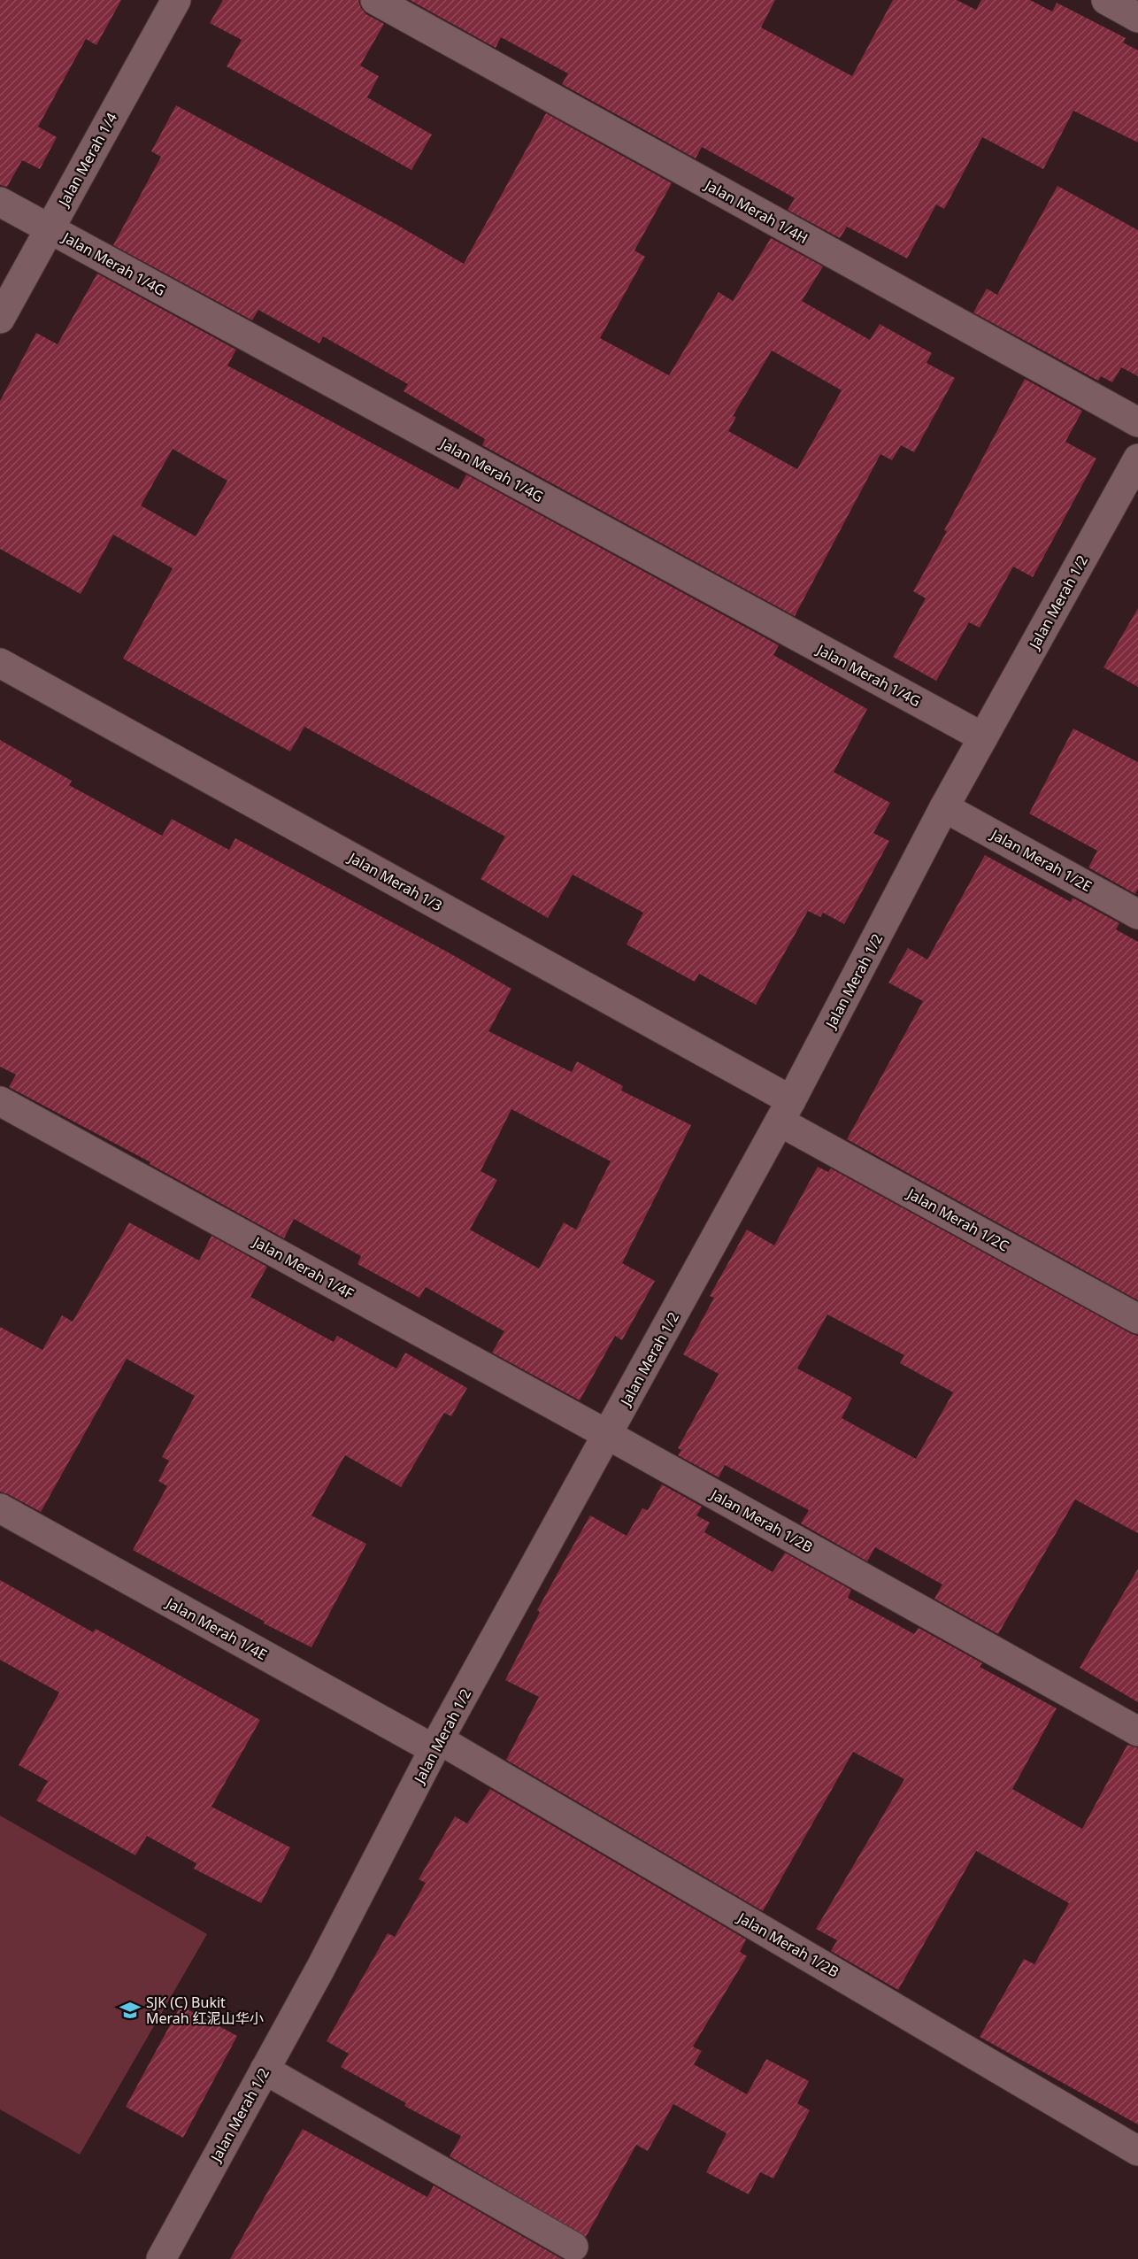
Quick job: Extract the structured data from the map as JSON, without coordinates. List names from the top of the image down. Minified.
{"streets":{"street":["Jalan Merah 1/4","Jalan Merah 1/4H","Jalan Merah 1/4G","Jalan Merah 1/2","Jalan Merah 1/2E","Jalan Merah 1/3","Jalan Merah 1/2C","Jalan Merah 1/4F","Jalan Merah 1/2B","Jalan Merah 1/4E"]},"crossings":[["Jalan Merah 1/4","Jalan Merah 1/4G"],["Jalan Merah 1/4G","Jalan Merah 1/2"],["Jalan Merah 1/2","Jalan Merah 1/2E"],["Jalan Merah 1/2","Jalan Merah 1/3"],["Jalan Merah 1/2","Jalan Merah 1/2C"],["Jalan Merah 1/2","Jalan Merah 1/4F"],["Jalan Merah 1/2","Jalan Merah 1/2B"],["Jalan Merah 1/2","Jalan Merah 1/4E"],["Jalan Merah 1/3","Jalan Merah 1/2C"],["Jalan Merah 1/4F","Jalan Merah 1/2B"],["Jalan Merah 1/2B","Jalan Merah 1/4E"]],"places":{"school or university":["SJK (C) Bukit Merah 红泥山华小"]}}
